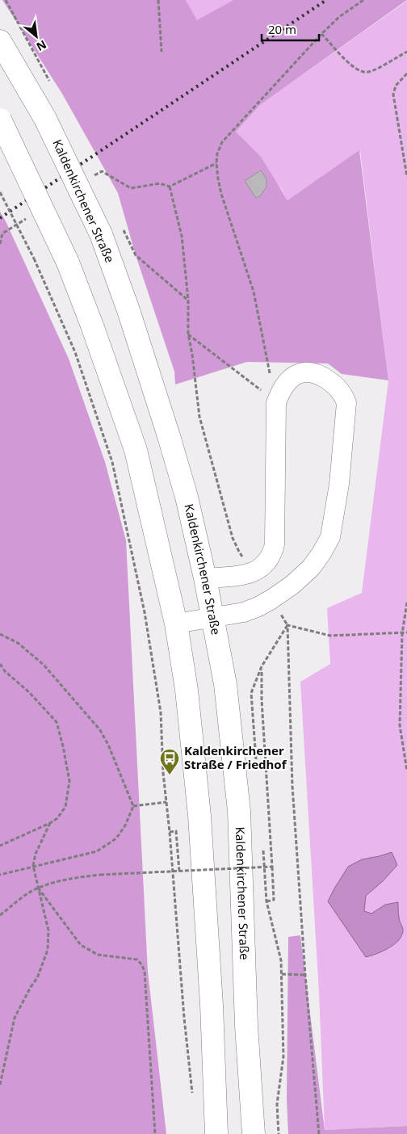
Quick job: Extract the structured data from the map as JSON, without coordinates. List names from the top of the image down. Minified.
{"streets":{"main road":["Kaldenkirchener Straße"]},"places":{"bus stop":["Kaldenkirchener Straße / Friedhof"]},"scale_bar":"20 m","north":"bottom right"}
